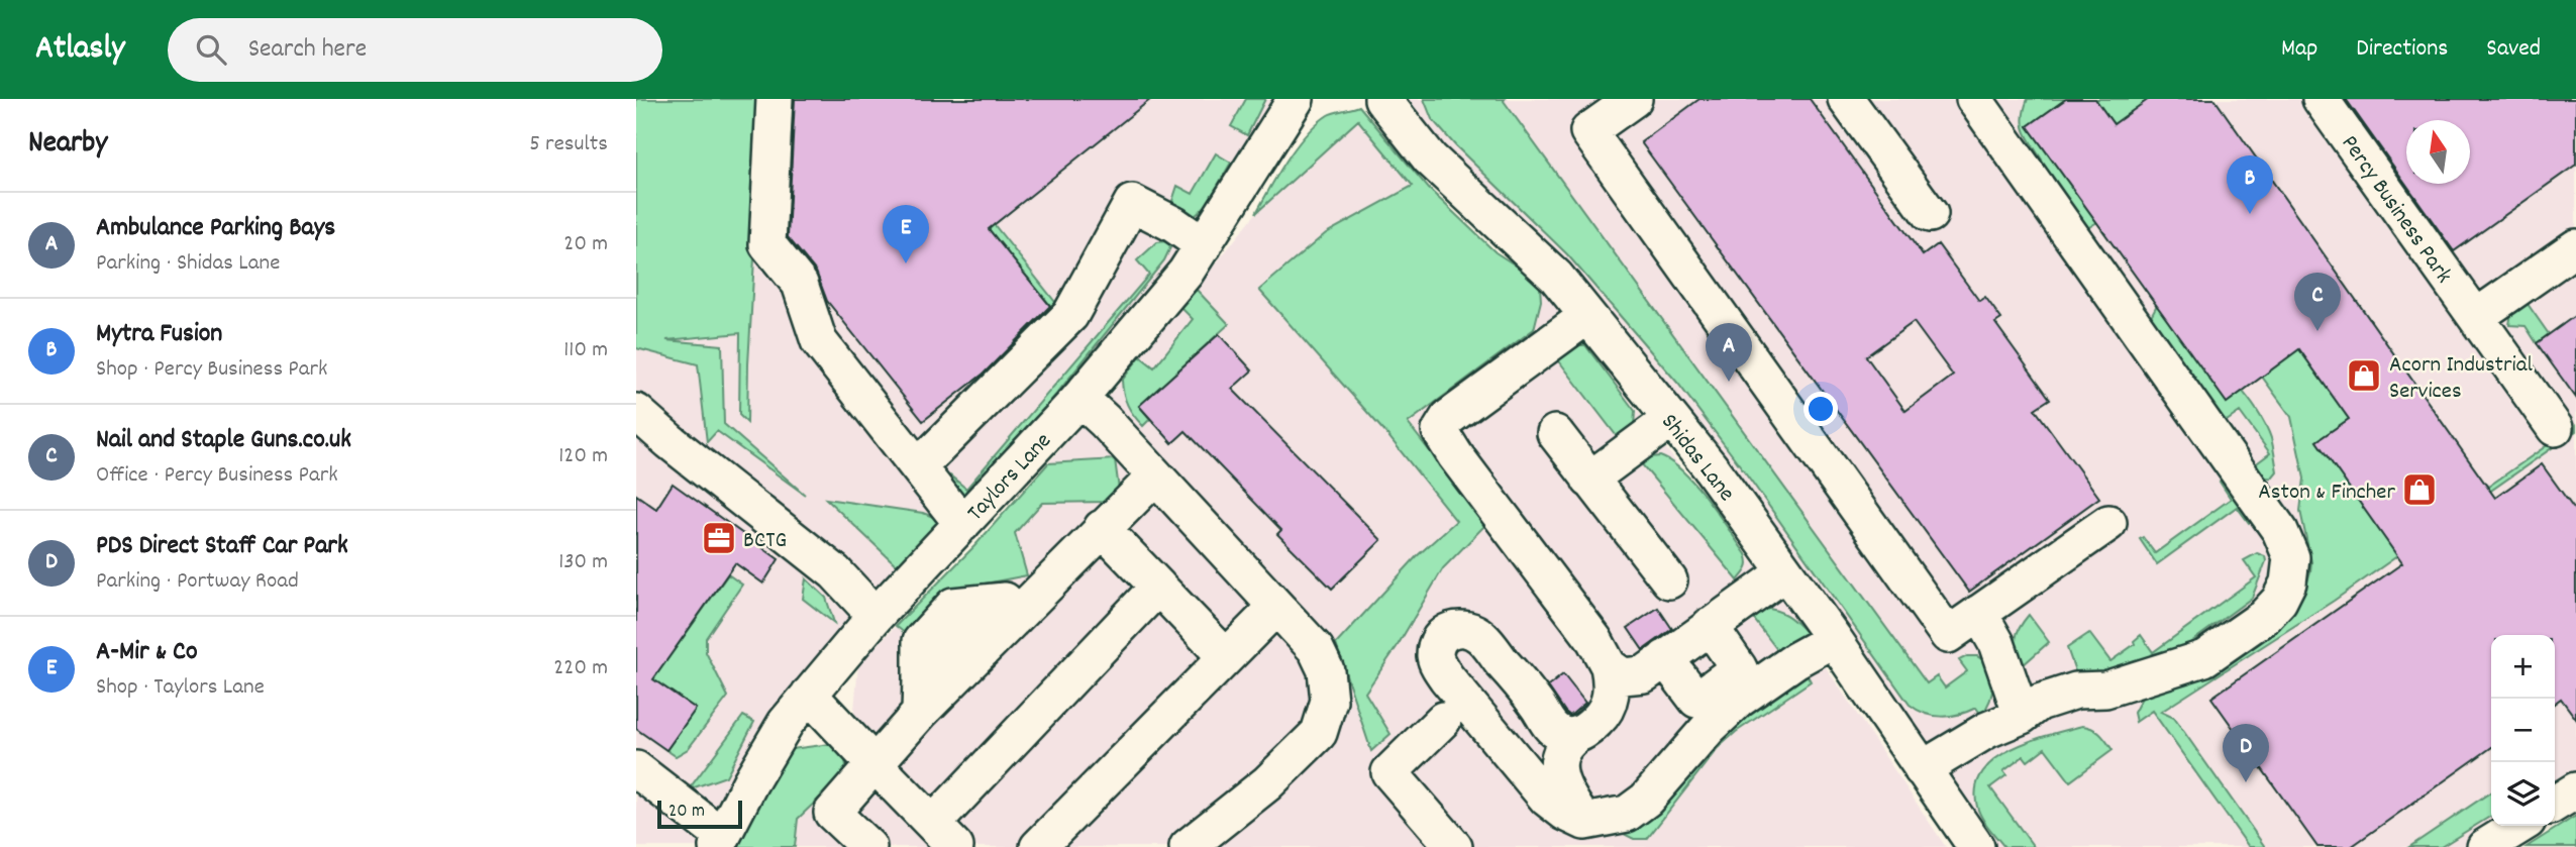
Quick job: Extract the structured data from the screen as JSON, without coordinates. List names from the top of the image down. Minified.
{"streets":{"street":["Percy Business Park","Shidas Lane","Taylors Lane"]},"places":{"shop":["Acorn Industrial Services","Aston & Fincher"],"office":["BCTG"]},"scale_bar":"20 m","north":"top","page":{"header":"Atlasly","search":"Search here","nav":["Map","Directions","Saved"],"heading":["Nearby","5 results"],"pins":["B","E","C","A","D"],"list":[{"mark":"A","name":"Ambulance Parking Bays","note":"Parking · Shidas Lane","value":"20 m"},{"mark":"B","name":"Mytra Fusion","note":"Shop · Percy Business Park","value":"110 m"},{"mark":"C","name":"Nail and Staple Guns.co.uk","note":"Office · Percy Business Park","value":"120 m"},{"mark":"D","name":"PDS Direct Staff Car Park","note":"Parking · Portway Road","value":"130 m"},{"mark":"E","name":"A-Mir & Co","note":"Shop · Taylors Lane","value":"220 m"}],"map_buttons":["+","−"],"scale":"20 m"}}
